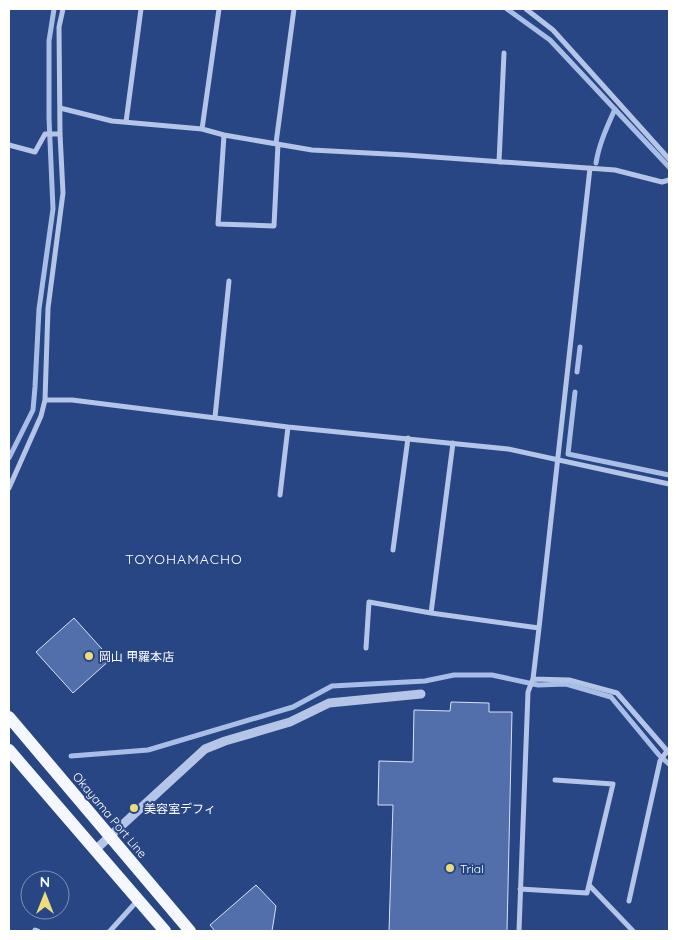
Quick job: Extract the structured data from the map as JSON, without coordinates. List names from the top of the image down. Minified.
{"streets":{"main road":["Okayama Port Line"]},"districts":["TOYOHAMACHO"],"places":["岡山 甲羅本店","美容室デフィ","Trial"],"north":"top"}
